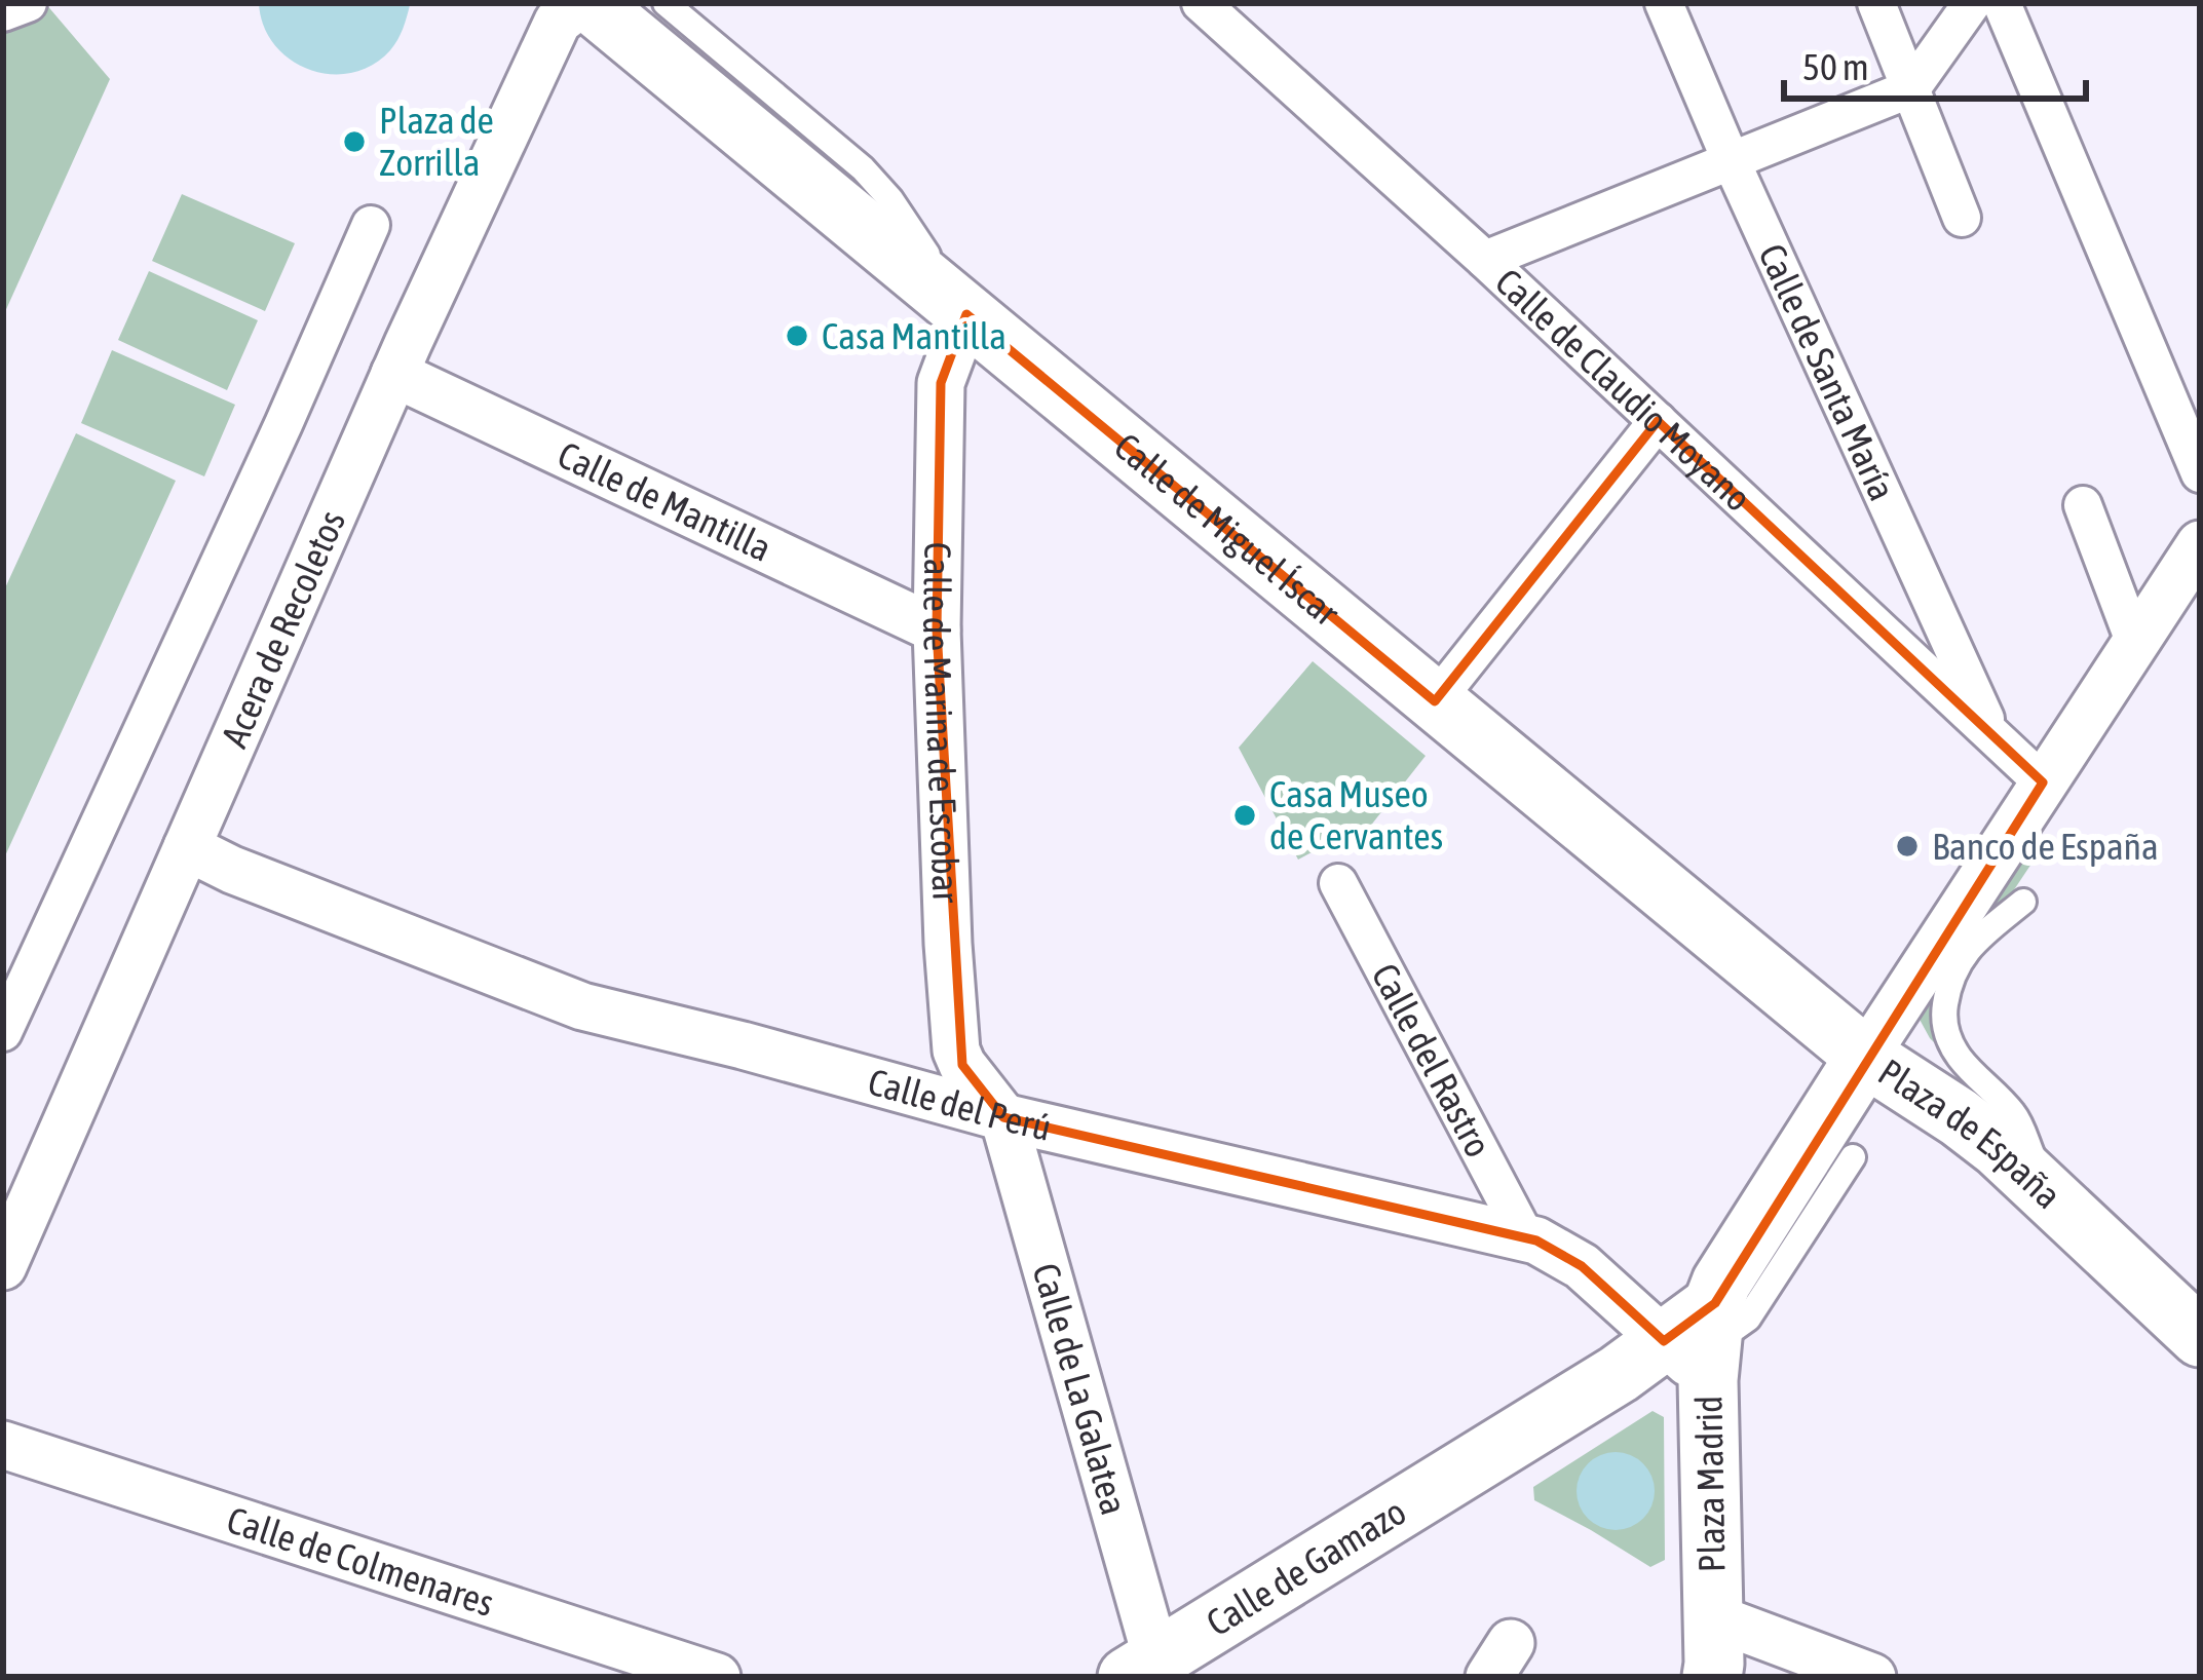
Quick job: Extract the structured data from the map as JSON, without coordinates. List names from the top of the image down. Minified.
{"streets":{"street":["Calle de Santa María","Calle de Claudio Moyano","Calle de Mantilla","Calle de Miguel Íscar","Acera de Recoletos","Calle de Marina de Escobar","Calle del Rastro","Calle del Perú","Plaza de España","Calle de La Galatea","Plaza Madrid","Calle de Colmenares","Calle de Gamazo"]},"crossings":[["Calle de Santa María","Calle de Claudio Moyano"],["Calle de Claudio Moyano","Plaza de España"],["Calle de Mantilla","Acera de Recoletos"],["Calle de Mantilla","Calle de Marina de Escobar"],["Calle de Miguel Íscar","Acera de Recoletos"],["Calle de Miguel Íscar","Calle de Marina de Escobar"],["Calle de Miguel Íscar","Plaza de España"],["Calle de Miguel Íscar","Plaza Madrid"],["Acera de Recoletos","Calle del Perú"],["Calle de Marina de Escobar","Calle del Perú"],["Calle de Marina de Escobar","Calle de La Galatea"],["Calle del Rastro","Calle del Perú"],["Calle del Perú","Calle de La Galatea"],["Calle del Perú","Plaza Madrid"],["Plaza de España","Plaza Madrid"],["Calle de La Galatea","Calle de Gamazo"],["Plaza Madrid","Calle de Gamazo"]],"places":["Plaza de Zorrilla","Casa Mantilla","Casa Museo de Cervantes","Banco de España"],"scale_bar":"50 m"}
